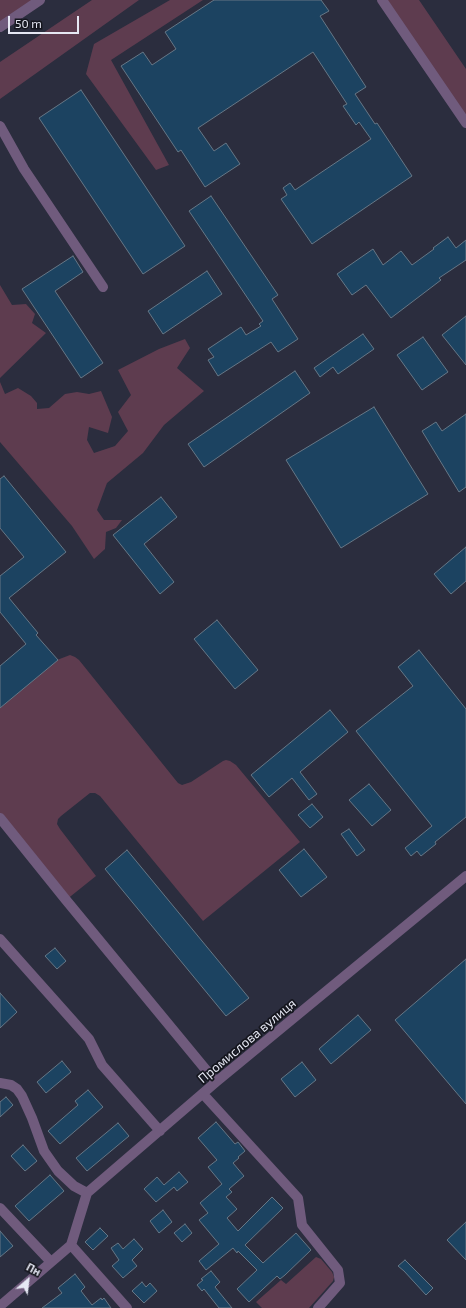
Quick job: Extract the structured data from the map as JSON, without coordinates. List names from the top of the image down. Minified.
{"streets":{"street":["Промислова вулиця"]},"scale_bar":"50 m","north":"top right"}
